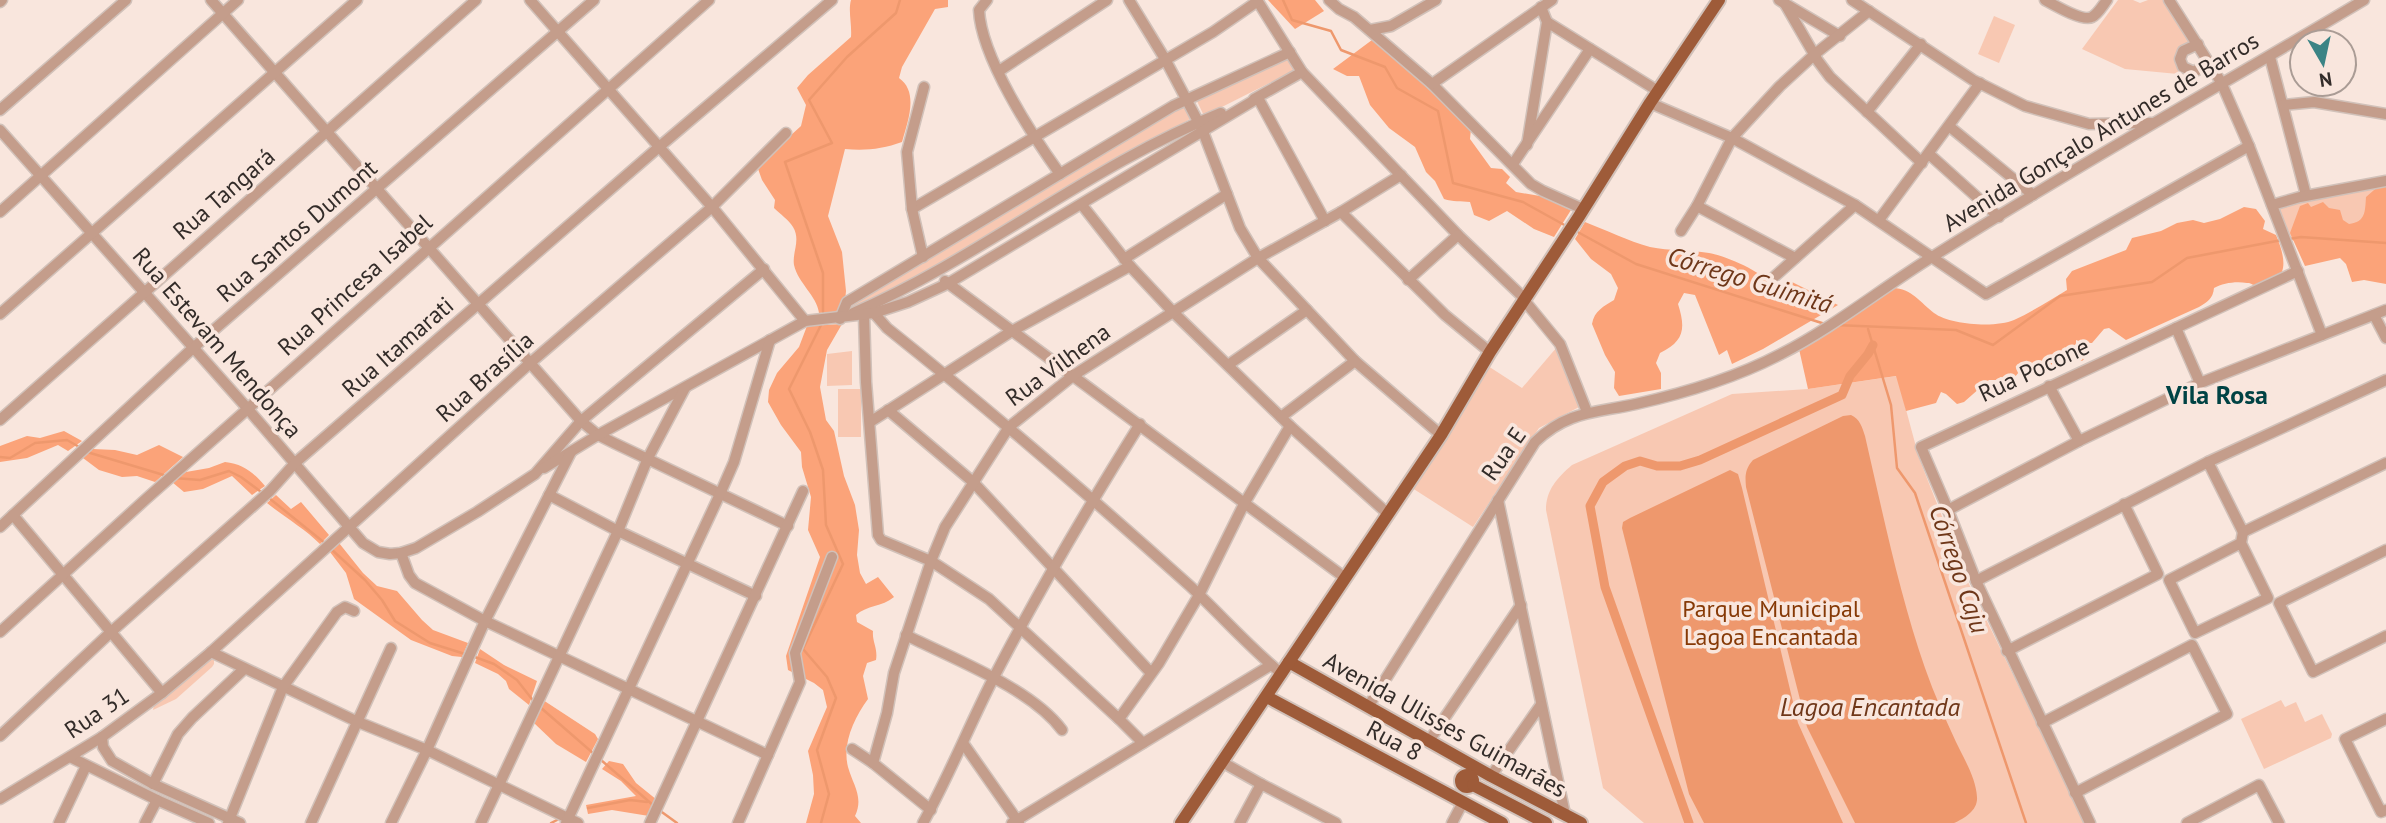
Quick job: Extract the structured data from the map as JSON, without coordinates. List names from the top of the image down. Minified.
{"streets":{"main road":["Avenida Ulisses Guimarães","Rua 8"],"street":["Avenida Gonçalo Antunes de Barros","Rua Tangará","Rua Santos Dumont","Rua Princesa Isabel","Rua Estevam Mendonça","Rua Itamarati","Rua Vilhena","Rua Pocone","Rua Brasília","Rua E","Rua 31"]},"crossings":[["Avenida Gonçalo Antunes de Barros","Rua E"],["Rua Tangará","Rua Estevam Mendonça"],["Rua Santos Dumont","Rua Estevam Mendonça"],["Rua Princesa Isabel","Rua Estevam Mendonça"],["Rua Estevam Mendonça","Rua Itamarati"],["Rua Estevam Mendonça","Rua Brasília"],["Rua Brasília","Rua 31"],["Rua E","Avenida Ulisses Guimarães"]],"districts":["Vila Rosa"],"water":["Córrego Guimitá","Córrego Caju","Lagoa Encantada"],"parks":["Parque Municipal Lagoa Encantada"],"north":"bottom"}
